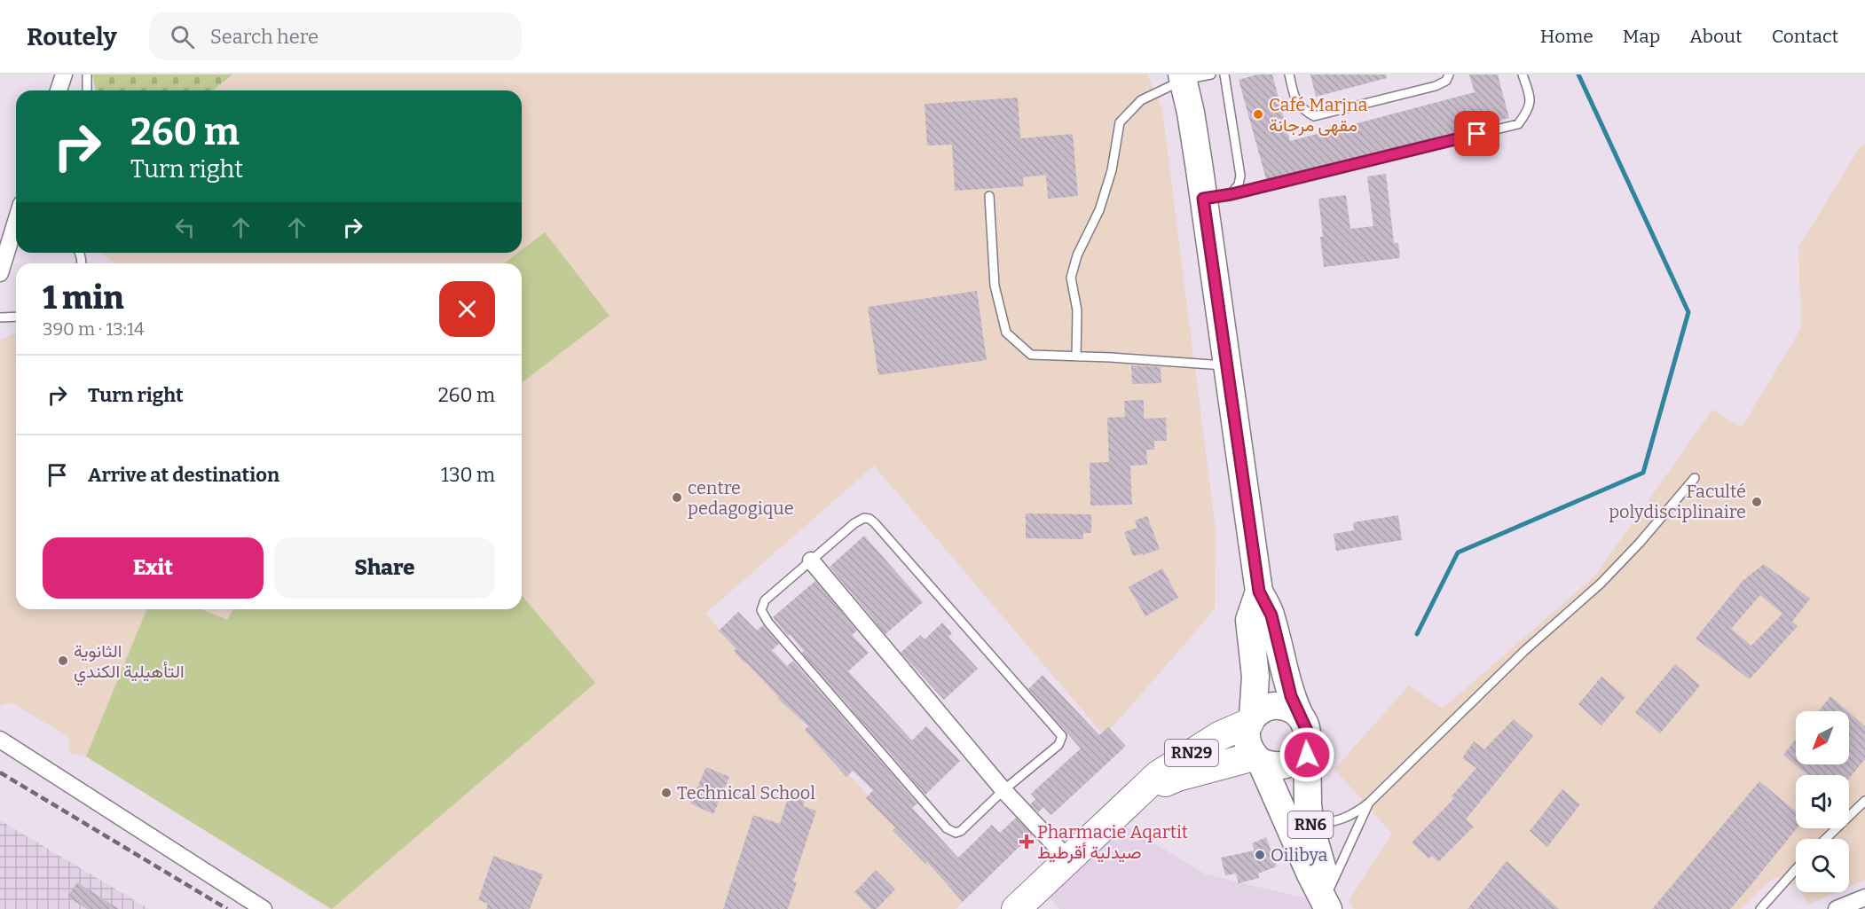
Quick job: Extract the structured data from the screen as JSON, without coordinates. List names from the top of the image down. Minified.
{"streets":{"highway":["RN29"],"main road":["RN6"]},"crossings":[["RN29","RN6"]],"places":{"other":["Café Marjna مقهى مرجانة","centre pedagogique","Faculté polydisciplinaire","الثانوية التأهيلية الكندي","Technical School","Oilibya"],"health":["Pharmacie Aqartit صيدلية أقرطيط"]},"north":"bottom left","page":{"header":"Routely","search":"Search here","nav":["Home","Map","About","Contact"],"turn":["260 m","Turn right"],"heading":["1 min","390 m · 13:14"],"list":[{"name":"Turn right","value":"260 m"},{"name":"Arrive at destination","value":"130 m"}],"buttons":["Exit","Share"]}}
